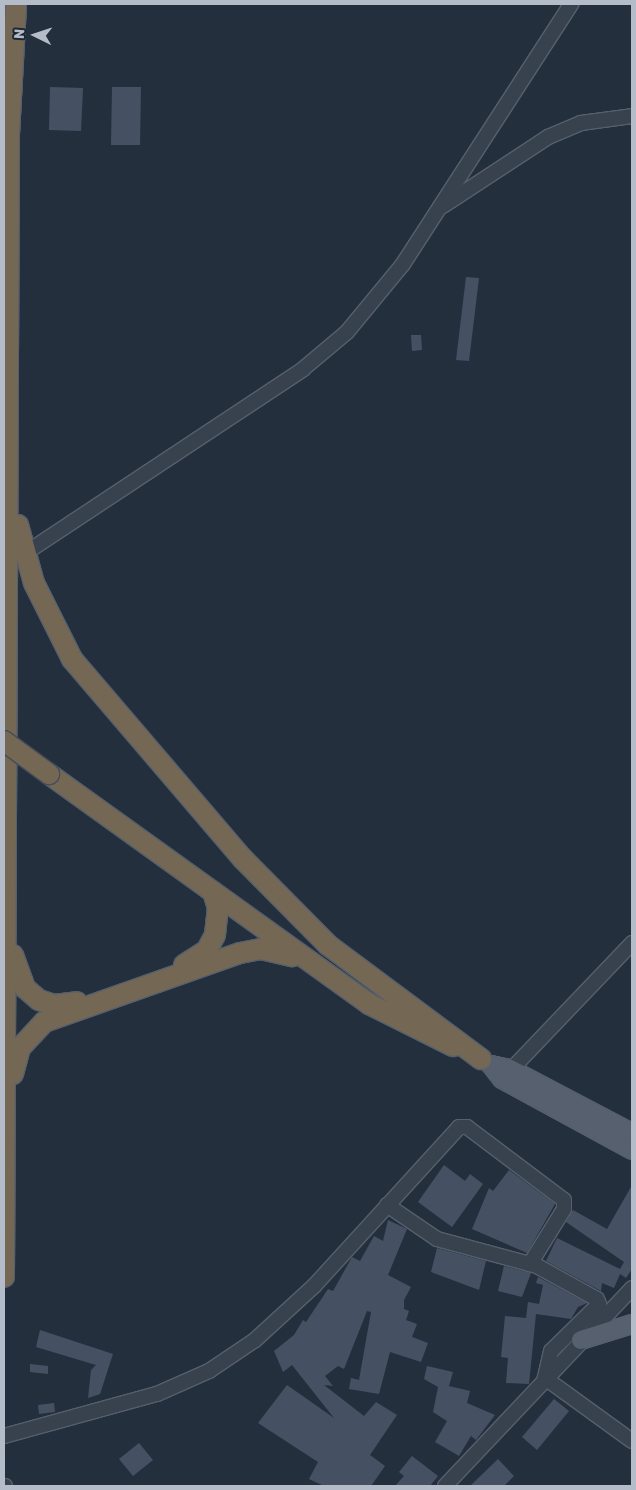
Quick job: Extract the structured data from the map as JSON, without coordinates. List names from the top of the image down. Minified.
{"north":"left"}
